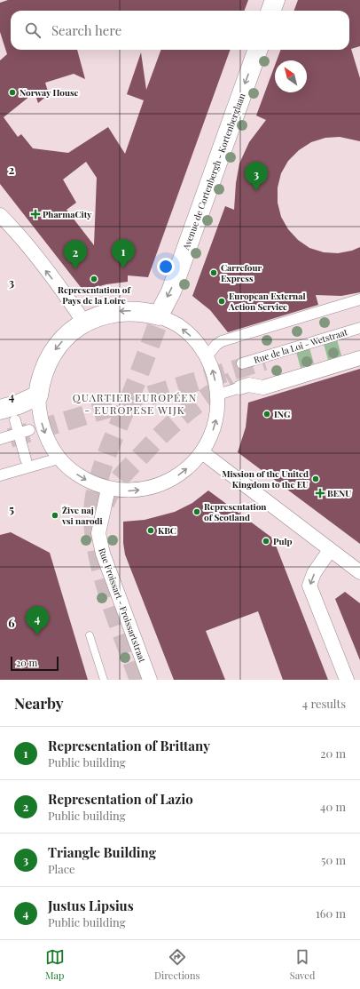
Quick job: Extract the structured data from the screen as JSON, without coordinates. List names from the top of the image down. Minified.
{"streets":{"main road":["Avenue de Cortenbergh - Kortenberglaan"],"street":["Rue de la Loi - Wetstraat","Rue Froissart - Froissartstraat"]},"one_way":["Avenue de Cortenbergh - Kortenberglaan"],"districts":["QUARTIER EUROPÉEN - EUROPESE WIJK"],"places":{"other":["Norway House","Carrefour Express","Representation of Pays de la Loire","European External Action Service","ING","Mission of the United Kingdom to the EU","Representation of Scotland","Žive naj vsi narodi","KBC","Pulp"],"health":["PharmaCity","BENU"]},"scale_bar":"20 m","north":"top left","page":{"search":"Search here","pins":["3","1","2","4"],"scale":"20 m","heading":["Nearby","4 results"],"list":[{"mark":"1","name":"Representation of Brittany","note":"Public building","value":"20 m"},{"mark":"2","name":"Representation of Lazio","note":"Public building","value":"40 m"},{"mark":"3","name":"Triangle Building","note":"Place","value":"50 m"},{"mark":"4","name":"Justus Lipsius","note":"Public building","value":"160 m"}],"nav":["Map","Directions","Saved"]},"grid":{"rows":["2","3","4","5","6"]}}
